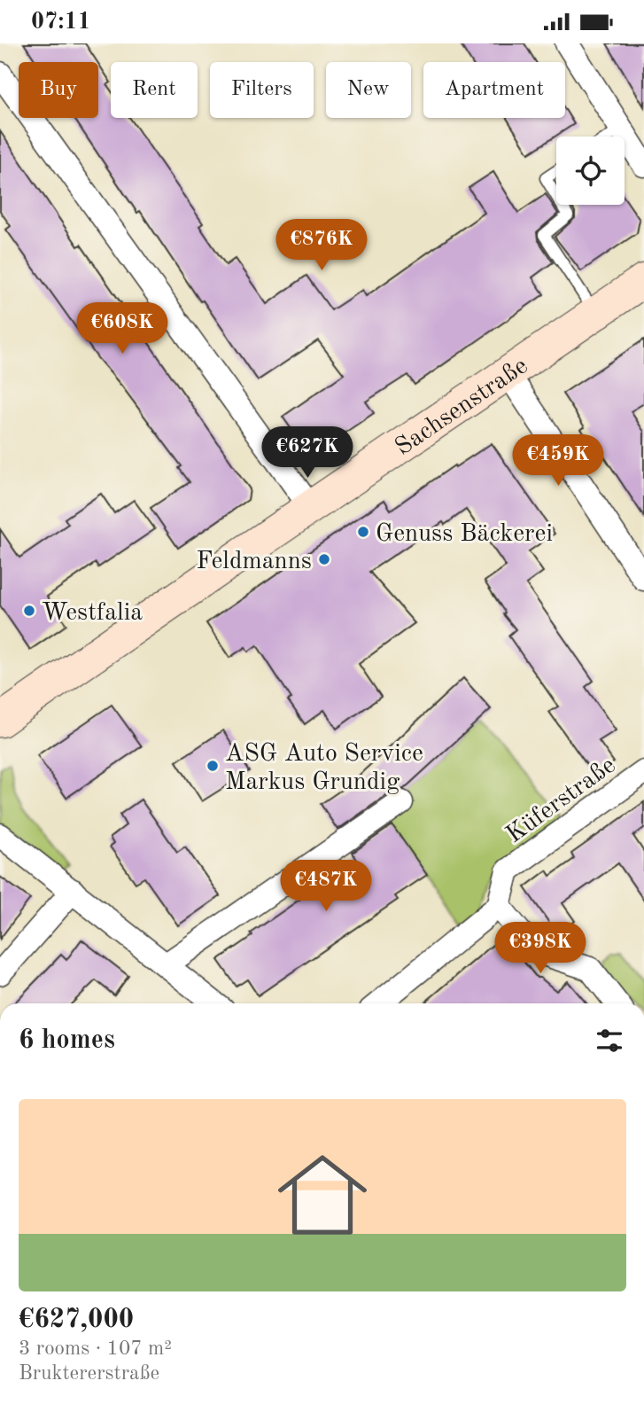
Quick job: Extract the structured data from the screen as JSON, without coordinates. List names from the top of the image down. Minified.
{"streets":{"street":["Sachsenstraße","Küferstraße"]},"places":["Genuss Bäckerei","Feldmanns","Westfalia","ASG Auto Service Markus Grundig"],"page":{"status":"07:11","chip":["Buy","Rent","Filters","New","Apartment"],"price":["€876K","€608K","€627K","€459K","€487K","€398K"],"heading":"6 homes","list":[{"name":"€627,000","note":"3 rooms · 107 m² · Bruktererstraße"}]}}
